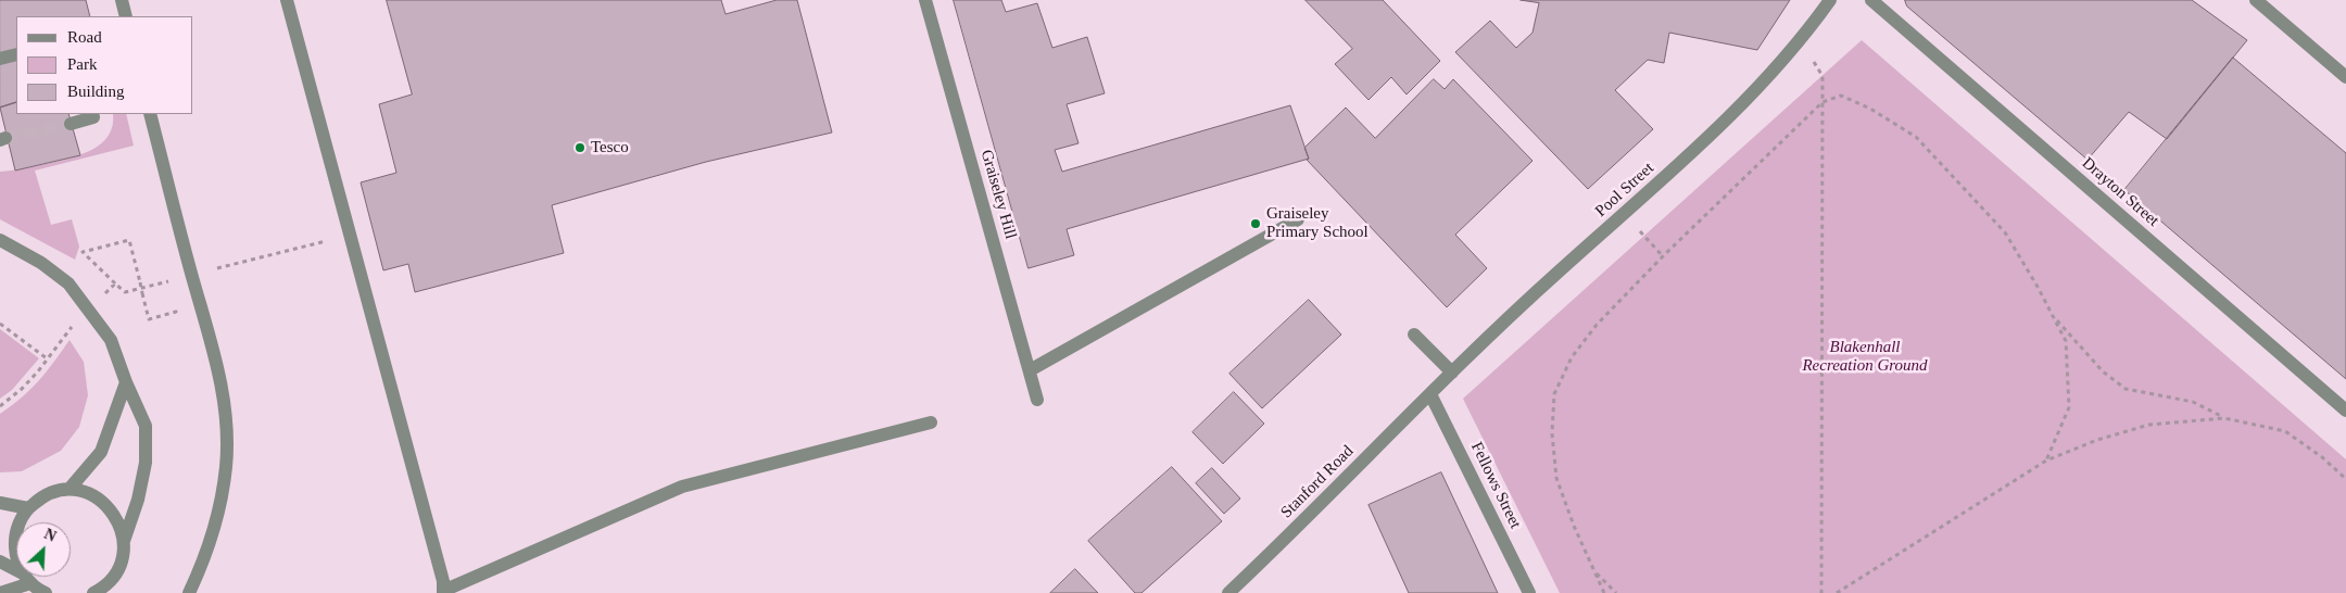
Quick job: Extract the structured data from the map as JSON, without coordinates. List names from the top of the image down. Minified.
{"streets":{"street":["Pool Street","Drayton Street","Graiseley Hill","Stanford Road","Fellows Street"]},"crossings":[["Pool Street","Stanford Road"],["Pool Street","Fellows Street"],["Stanford Road","Fellows Street"]],"parks":["Blakenhall Recreation Ground"],"places":["Tesco","Graiseley Primary School"],"legend":["Road","Park","Building"],"north":"top right"}
